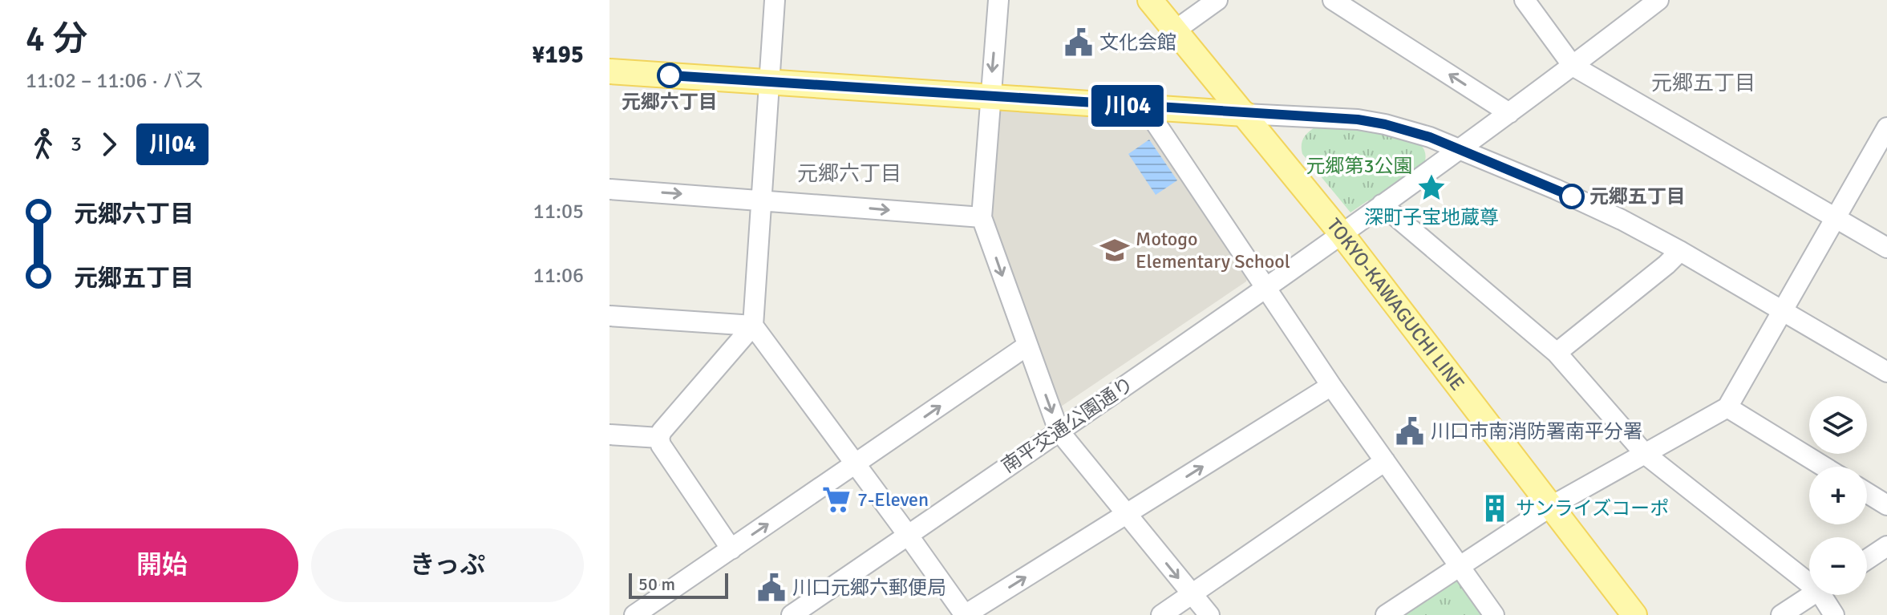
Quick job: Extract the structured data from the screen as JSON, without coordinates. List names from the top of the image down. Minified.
{"streets":{"main road":["TOKYO-KAWAGUCHI LINE"],"street":["南平交通公園通り"]},"crossings":[["TOKYO-KAWAGUCHI LINE","南平交通公園通り"]],"districts":["元郷五丁目","元郷六丁目"],"parks":["元郷第3公園"],"places":{"public building":["文化会館","川口市南消防署南平分署","川口元郷六郵便局"],"other":["元郷六丁目","元郷五丁目"],"place":["深町子宝地蔵尊"],"school or university":["Motogo Elementary School"],"supermarket":["7-Eleven"],"building":["サンライズコーポ"]},"lines":["bus line 川04"],"scale_bar":"50 m","page":{"heading":["4 分","11:02 – 11:06 · バス","¥195"],"on_map":"川04","legs":["3","川04"],"list":[{"name":"元郷六丁目","value":"11:05"},{"name":"元郷五丁目","value":"11:06"}],"map_buttons":["+","−"],"buttons":["開始","きっぷ"],"scale":"50 m"}}
